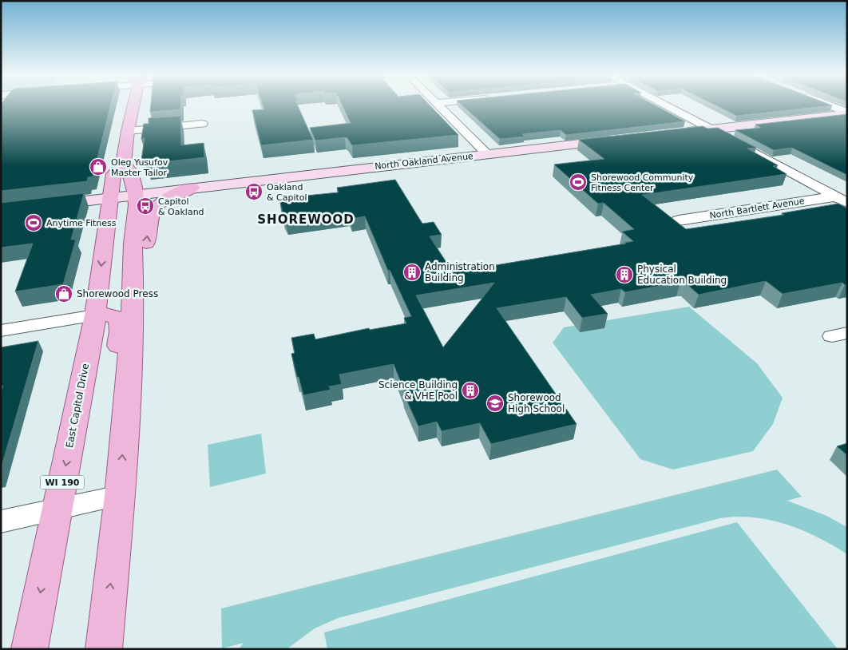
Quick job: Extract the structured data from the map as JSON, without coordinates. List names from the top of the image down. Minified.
{"streets":{"main road":["North Oakland Avenue","East Capitol Drive","WI 190"],"street":["North Bartlett Avenue"]},"crossings":[["North Oakland Avenue","East Capitol Drive"]],"districts":["SHOREWOOD"],"places":{"shop":["Oleg Yusufov Master Tailor","Shorewood Press"],"sports":["Shorewood Community Fitness Center","Anytime Fitness"],"bus stop":["Oakland & Capitol","Capitol & Oakland"],"building":["Administration Building","Physical Education Building","Science Building & VHE Pool"],"school or university":["Shorewood High School"]}}
